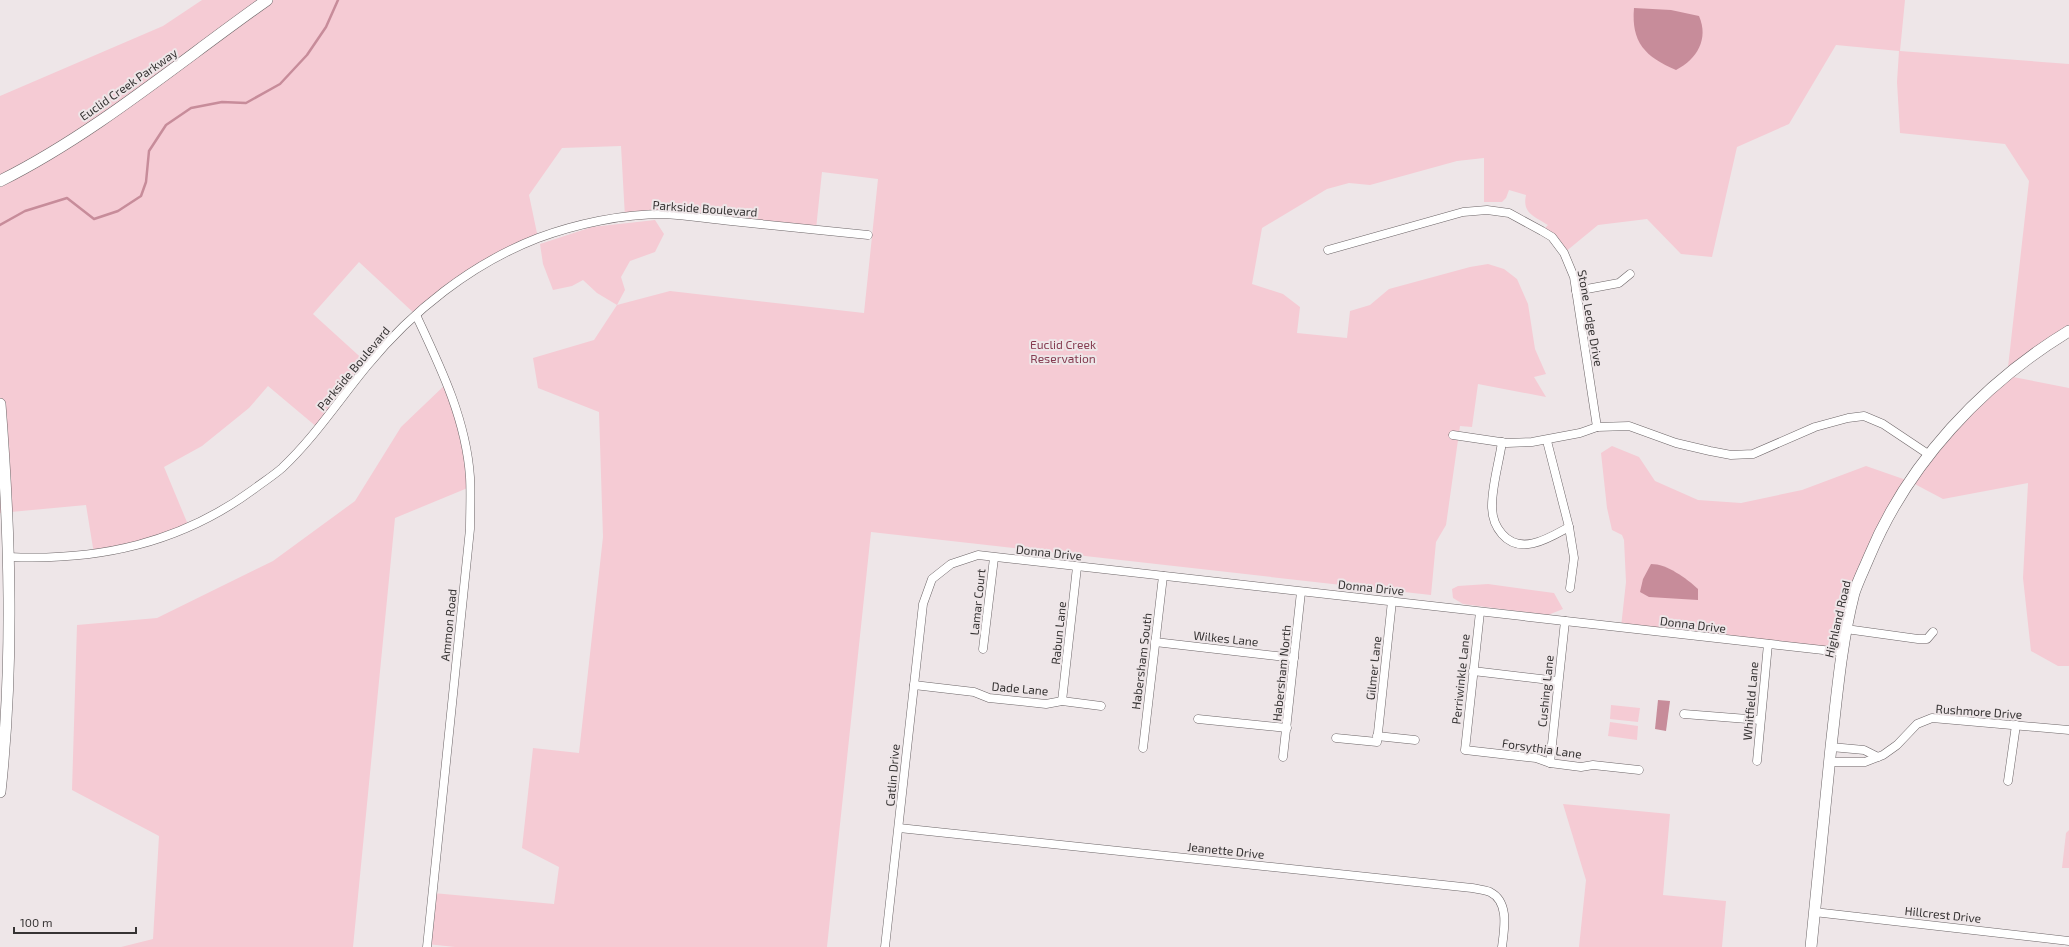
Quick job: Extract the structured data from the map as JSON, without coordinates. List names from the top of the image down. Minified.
{"streets":{"street":["Euclid Creek Parkway","Parkside Boulevard","Stone Ledge Drive","Donna Drive","Lamar Court","Highland Road","Ammon Road","Rabun Lane","Wilkes Lane","Habersham South","Gilmer Lane","Habersham North","Perriwinkle Lane","Dade Lane","Cushing Lane","Whitfield Lane","Rushmore Drive","Forsythia Lane","Catlin Drive","Jeanette Drive","Hillcrest Drive"]},"crossings":[["Parkside Boulevard","Ammon Road"],["Donna Drive","Lamar Court"],["Donna Drive","Highland Road"],["Donna Drive","Rabun Lane"],["Donna Drive","Habersham South"],["Donna Drive","Gilmer Lane"],["Donna Drive","Habersham North"],["Donna Drive","Perriwinkle Lane"],["Donna Drive","Cushing Lane"],["Donna Drive","Whitfield Lane"],["Donna Drive","Catlin Drive"],["Highland Road","Rushmore Drive"],["Highland Road","Hillcrest Drive"],["Rabun Lane","Dade Lane"],["Wilkes Lane","Habersham South"],["Wilkes Lane","Habersham North"],["Perriwinkle Lane","Forsythia Lane"],["Dade Lane","Catlin Drive"],["Cushing Lane","Forsythia Lane"],["Catlin Drive","Jeanette Drive"]],"parks":["Euclid Creek Reservation"],"scale_bar":"100 m"}
